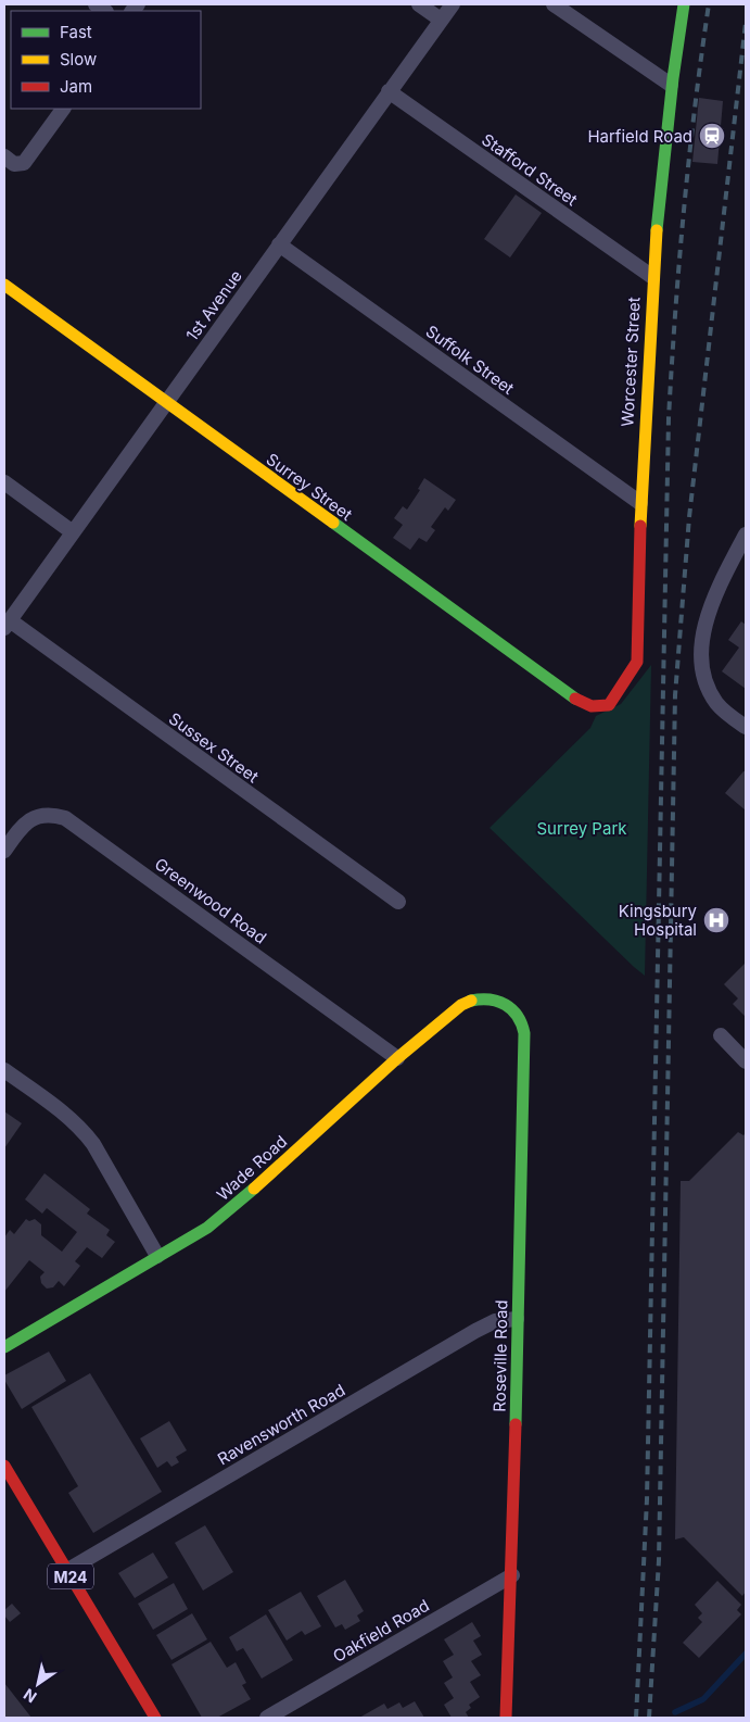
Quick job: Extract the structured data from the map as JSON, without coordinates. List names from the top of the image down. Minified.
{"streets":{"street":["Stafford Street","1st Avenue","Suffolk Street","Worcester Street","Surrey Street","Sussex Street","Greenwood Road","Wade Road","Roseville Road","Ravensworth Road","M24","Oakfield Road"]},"crossings":[["Stafford Street","1st Avenue"],["Stafford Street","Worcester Street"],["1st Avenue","Suffolk Street"],["1st Avenue","Surrey Street"],["1st Avenue","Sussex Street"],["Suffolk Street","Worcester Street"],["Worcester Street","Surrey Street"],["Greenwood Road","Wade Road"],["Wade Road","Roseville Road"],["Roseville Road","Ravensworth Road"],["Roseville Road","Oakfield Road"],["Ravensworth Road","M24"]],"parks":["Surrey Park"],"places":{"station":["Harfield Road"],"hospital":["Kingsbury Hospital"]},"legend":["Fast","Slow","Jam"],"north":"bottom left"}
